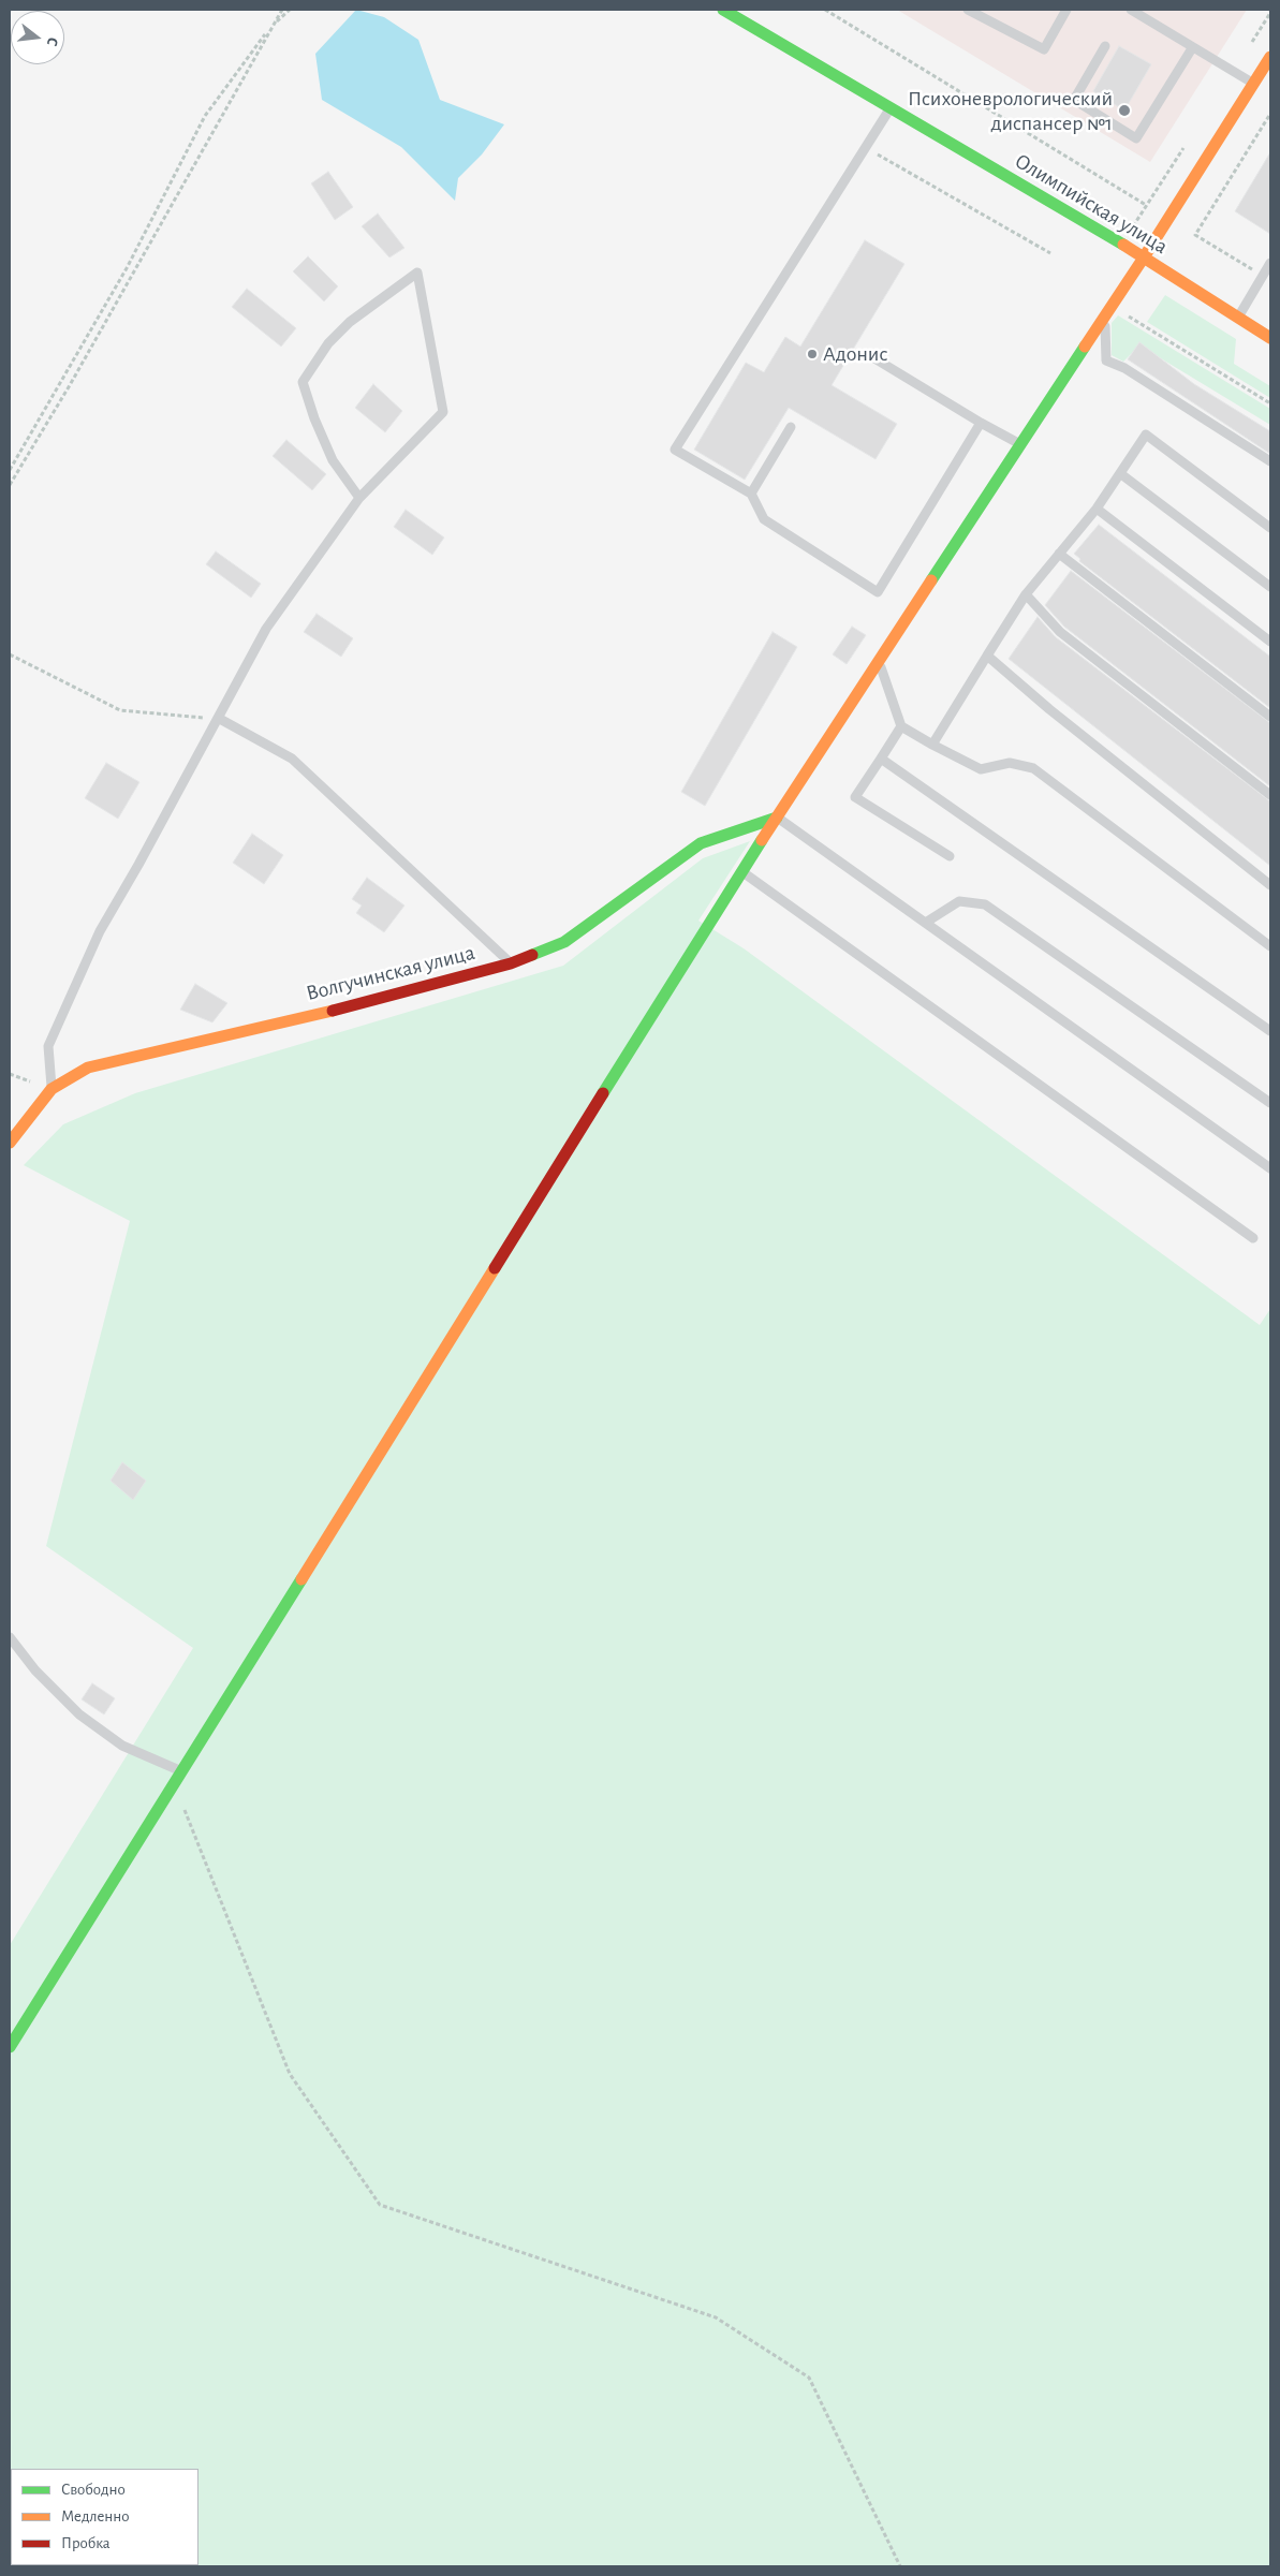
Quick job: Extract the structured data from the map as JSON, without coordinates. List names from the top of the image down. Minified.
{"streets":{"street":["Олимпийская улица","Волгучинская улица"]},"places":["Психоневрологический диспансер №1","Адонис"],"legend":["Свободно","Медленно","Пробка"],"north":"right"}
